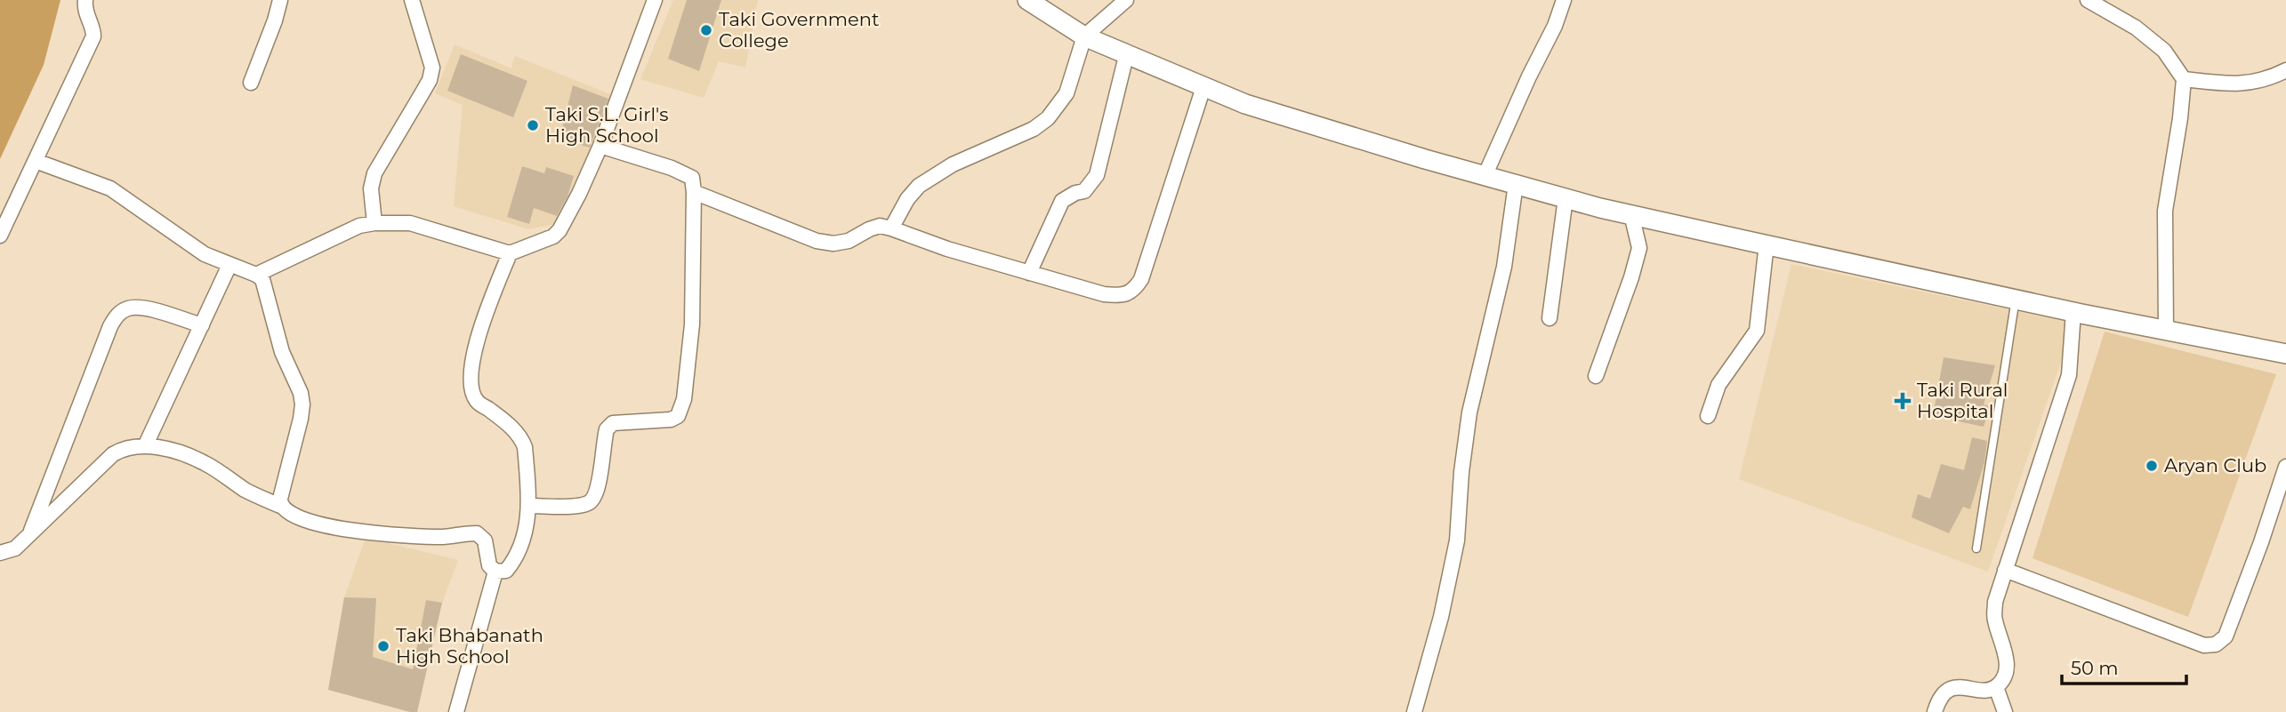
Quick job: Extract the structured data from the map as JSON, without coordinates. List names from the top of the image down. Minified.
{"places":{"other":["Taki Government College","Taki S.L. Girl's High School","Aryan Club","Taki Bhabanath High School"],"health":["Taki Rural Hospital"]},"scale_bar":"50 m"}
